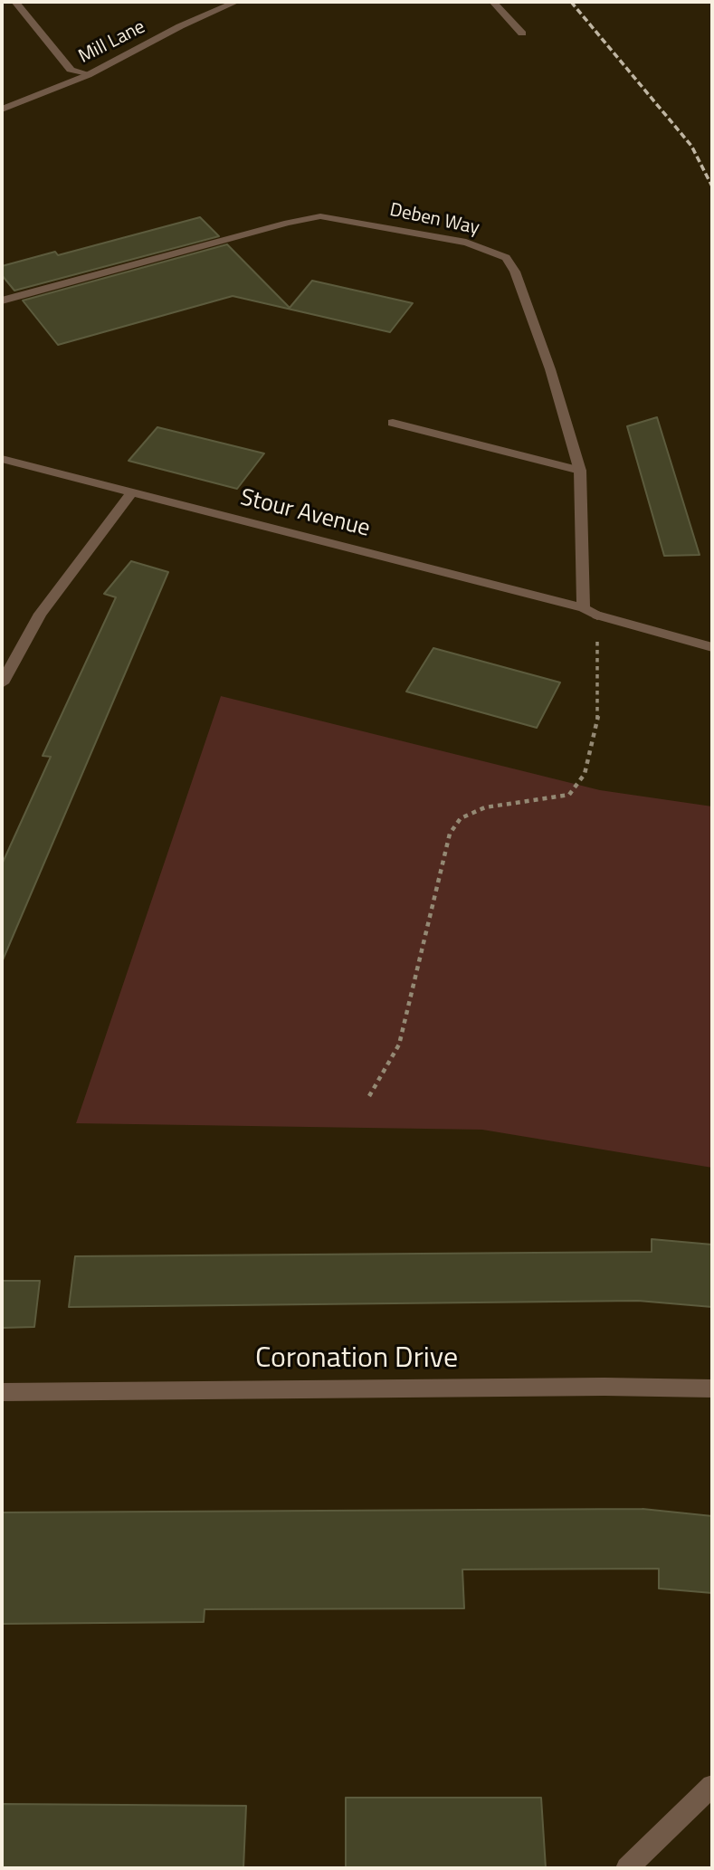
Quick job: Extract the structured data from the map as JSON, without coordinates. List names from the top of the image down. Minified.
{"streets":{"street":["Mill Lane","Deben Way","Stour Avenue","Coronation Drive"]},"crossings":[["Deben Way","Stour Avenue"]]}
